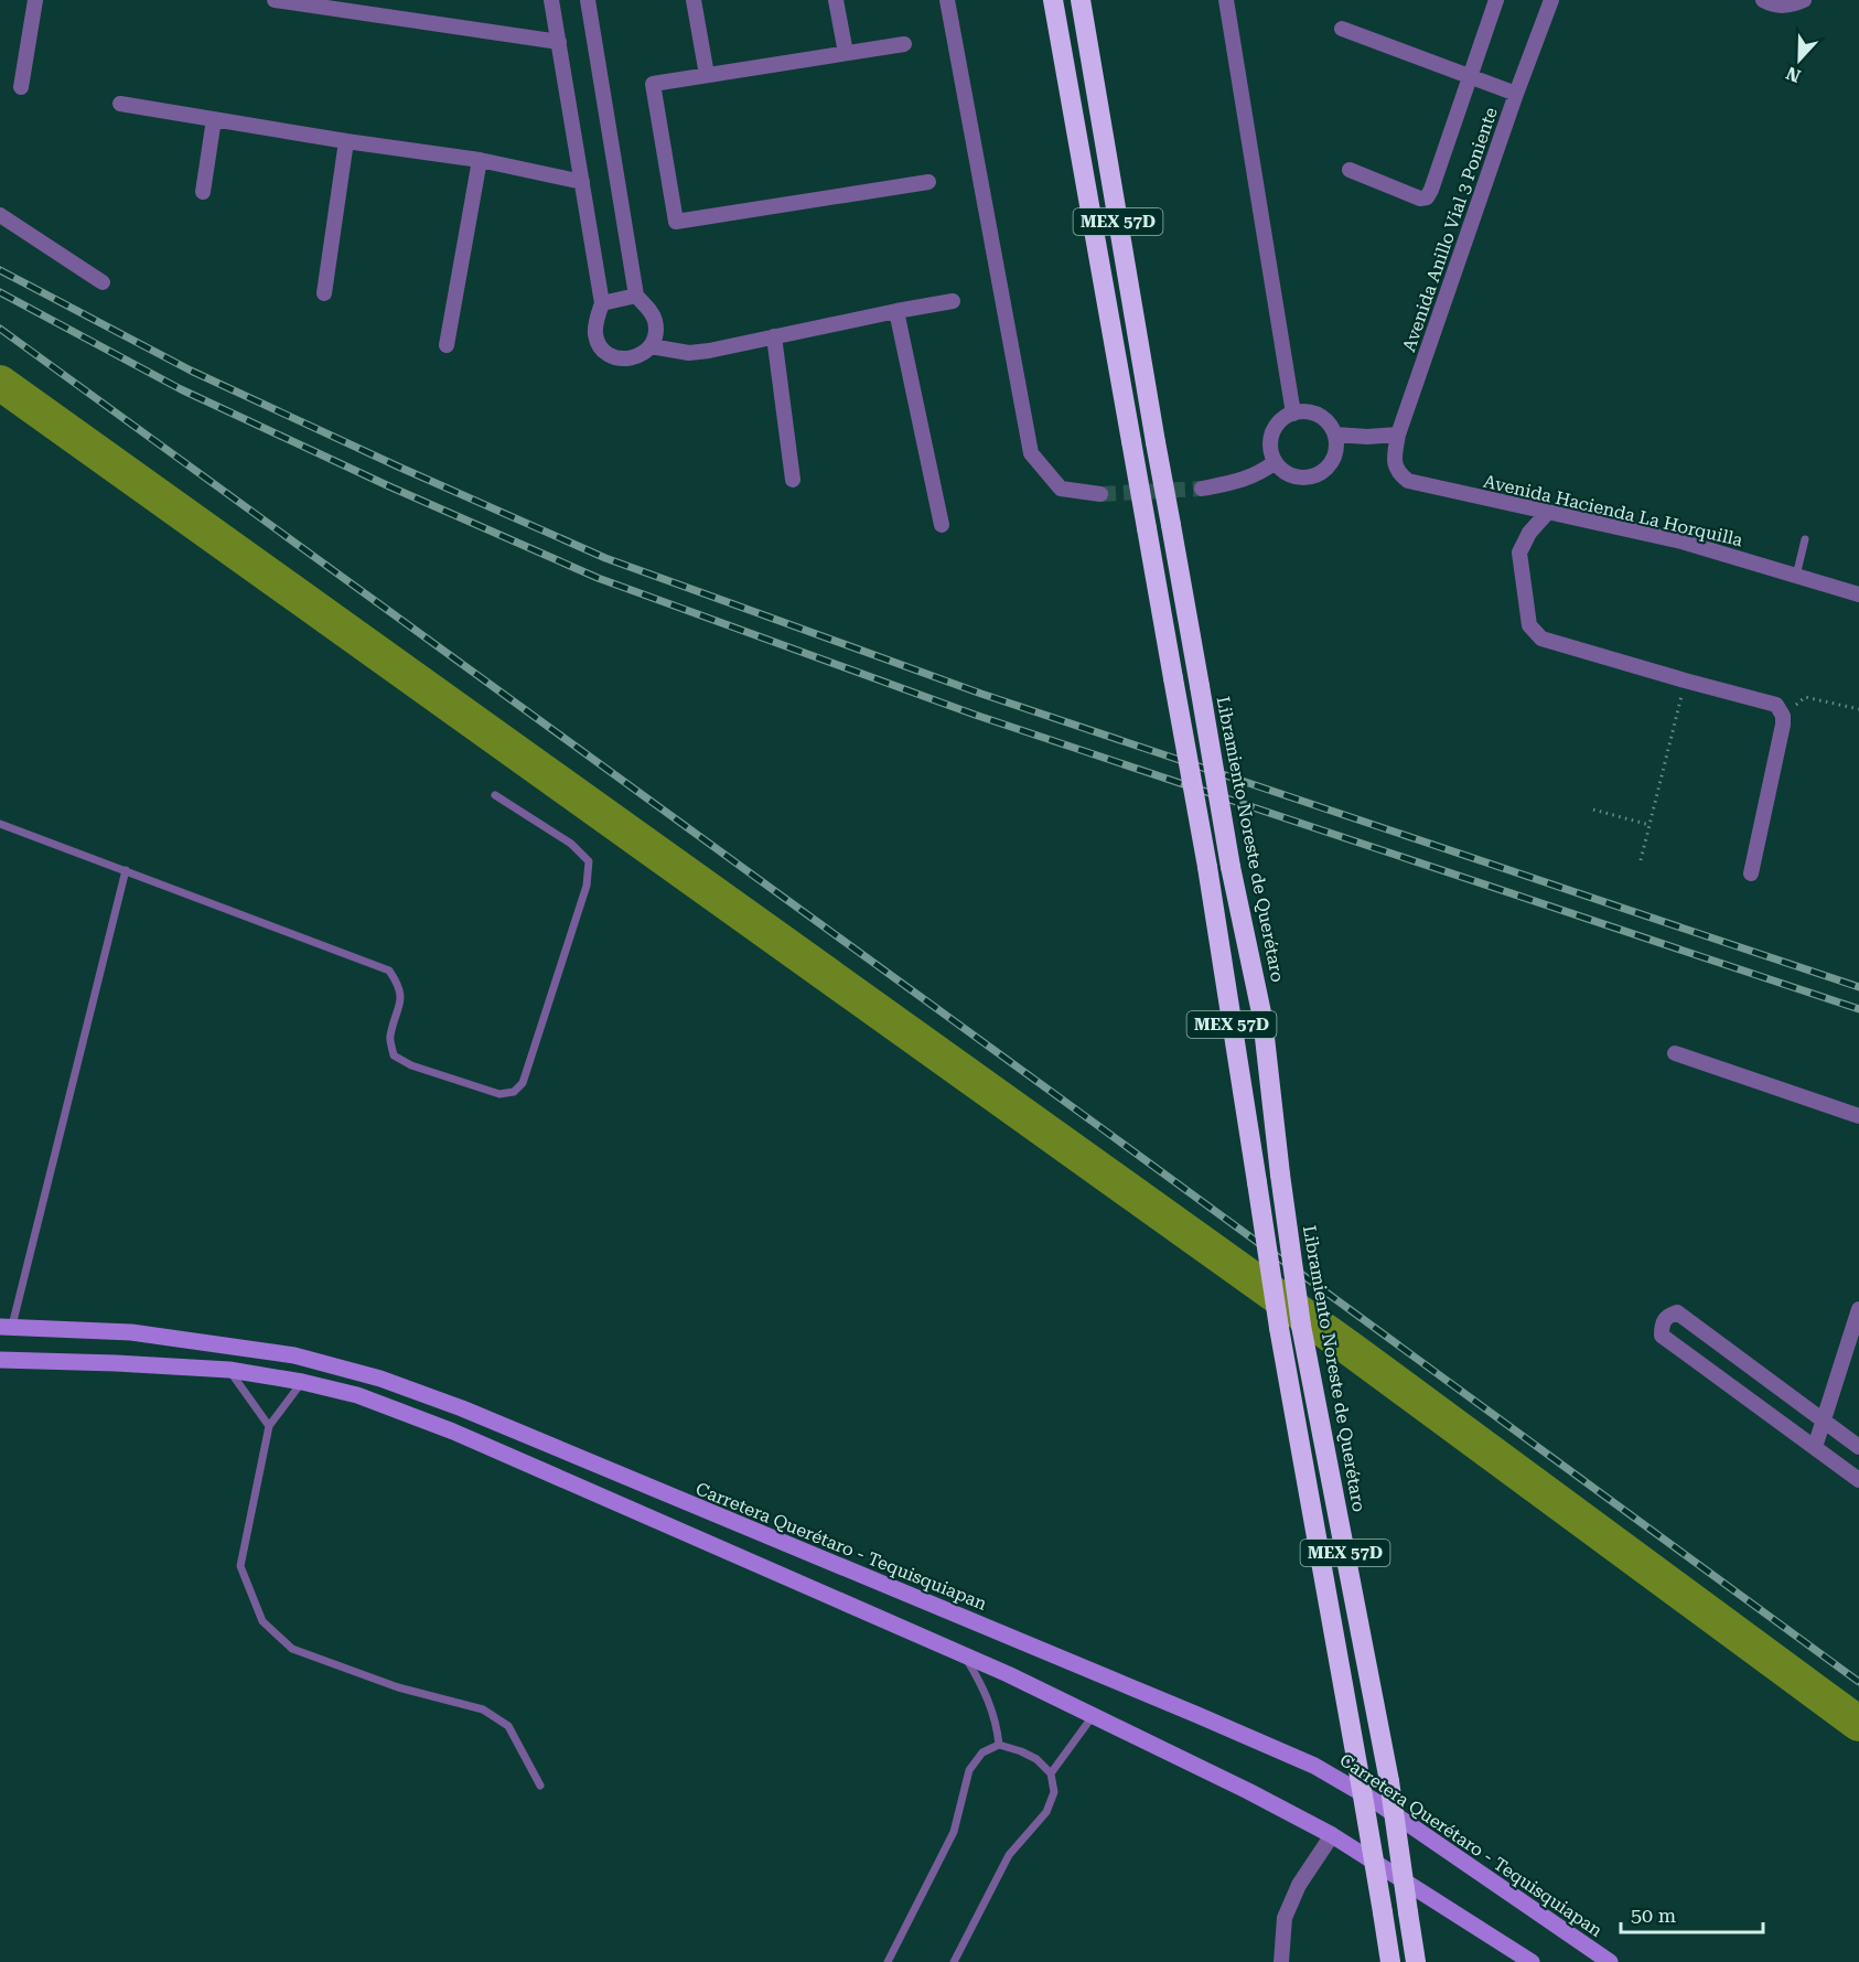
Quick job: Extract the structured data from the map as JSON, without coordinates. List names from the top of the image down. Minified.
{"streets":{"highway":["MEX 57D","Libramiento Noreste de Querétaro"],"main road":["Carretera Querétaro - Tequisquiapan"],"street":["Avenida Anillo Vial 3 Poniente","Avenida Hacienda La Horquilla"]},"crossings":[["Avenida Anillo Vial 3 Poniente","Avenida Hacienda La Horquilla"]],"scale_bar":"50 m","north":"bottom"}
